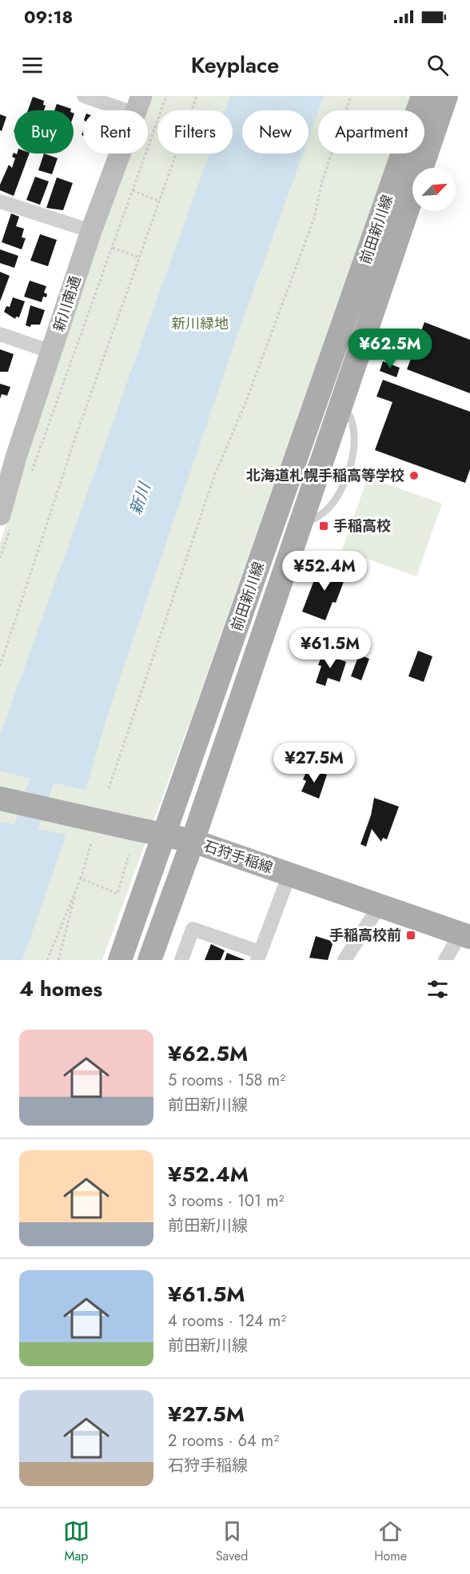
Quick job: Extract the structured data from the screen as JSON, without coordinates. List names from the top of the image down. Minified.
{"streets":{"main road":["前田新川線","石狩手稲線"],"street":["新川南通"]},"crossings":[["前田新川線","石狩手稲線"]],"water":["新川"],"parks":["新川緑地"],"places":{"other":["北海道札幌手稲高等学校"],"transit":["手稲高校","手稲高校前"]},"north":"top right","page":{"status":"09:18","header":"Keyplace","chip":["Buy","Rent","Filters","New","Apartment"],"price":["¥62.5M","¥52.4M","¥61.5M","¥27.5M"],"heading":"4 homes","list":[{"name":"¥62.5M","note":"5 rooms · 158 m² · 前田新川線"},{"name":"¥52.4M","note":"3 rooms · 101 m² · 前田新川線"},{"name":"¥61.5M","note":"4 rooms · 124 m² · 前田新川線"},{"name":"¥27.5M","note":"2 rooms · 64 m² · 石狩手稲線"}],"tabs":["Map","Saved","Home"]}}
